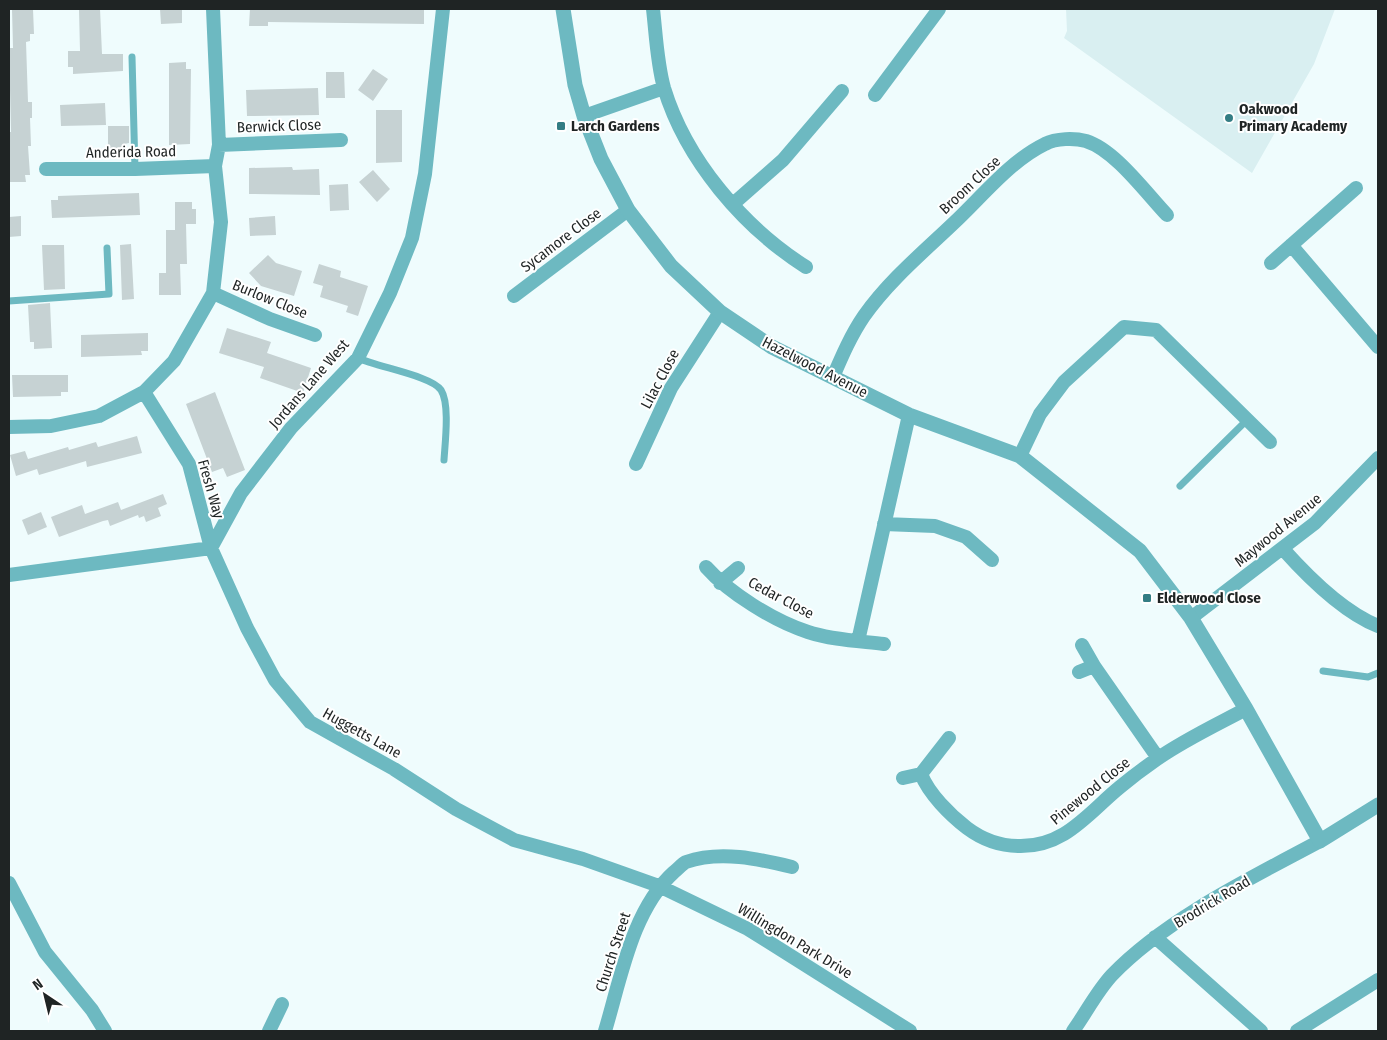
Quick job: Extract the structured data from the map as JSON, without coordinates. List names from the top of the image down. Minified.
{"streets":{"street":["Berwick Close","Anderida Road","Broom Close","Sycamore Close","Burlow Close","Hazelwood Avenue","Lilac Close","Jordans Lane West","Fresh Way","Maywood Avenue","Cedar Close","Huggetts Lane","Pinewood Close","Brodrick Road","Willingdon Park Drive","Church Street"]},"crossings":[["Broom Close","Hazelwood Avenue"],["Sycamore Close","Hazelwood Avenue"],["Hazelwood Avenue","Lilac Close"],["Hazelwood Avenue","Maywood Avenue"],["Hazelwood Avenue","Pinewood Close"],["Hazelwood Avenue","Brodrick Road"],["Jordans Lane West","Fresh Way"],["Jordans Lane West","Huggetts Lane"],["Fresh Way","Huggetts Lane"],["Huggetts Lane","Willingdon Park Drive"],["Huggetts Lane","Church Street"],["Willingdon Park Drive","Church Street"]],"places":{"other":["Oakwood Primary Academy"],"transit":["Larch Gardens","Elderwood Close"]},"north":"top left"}
